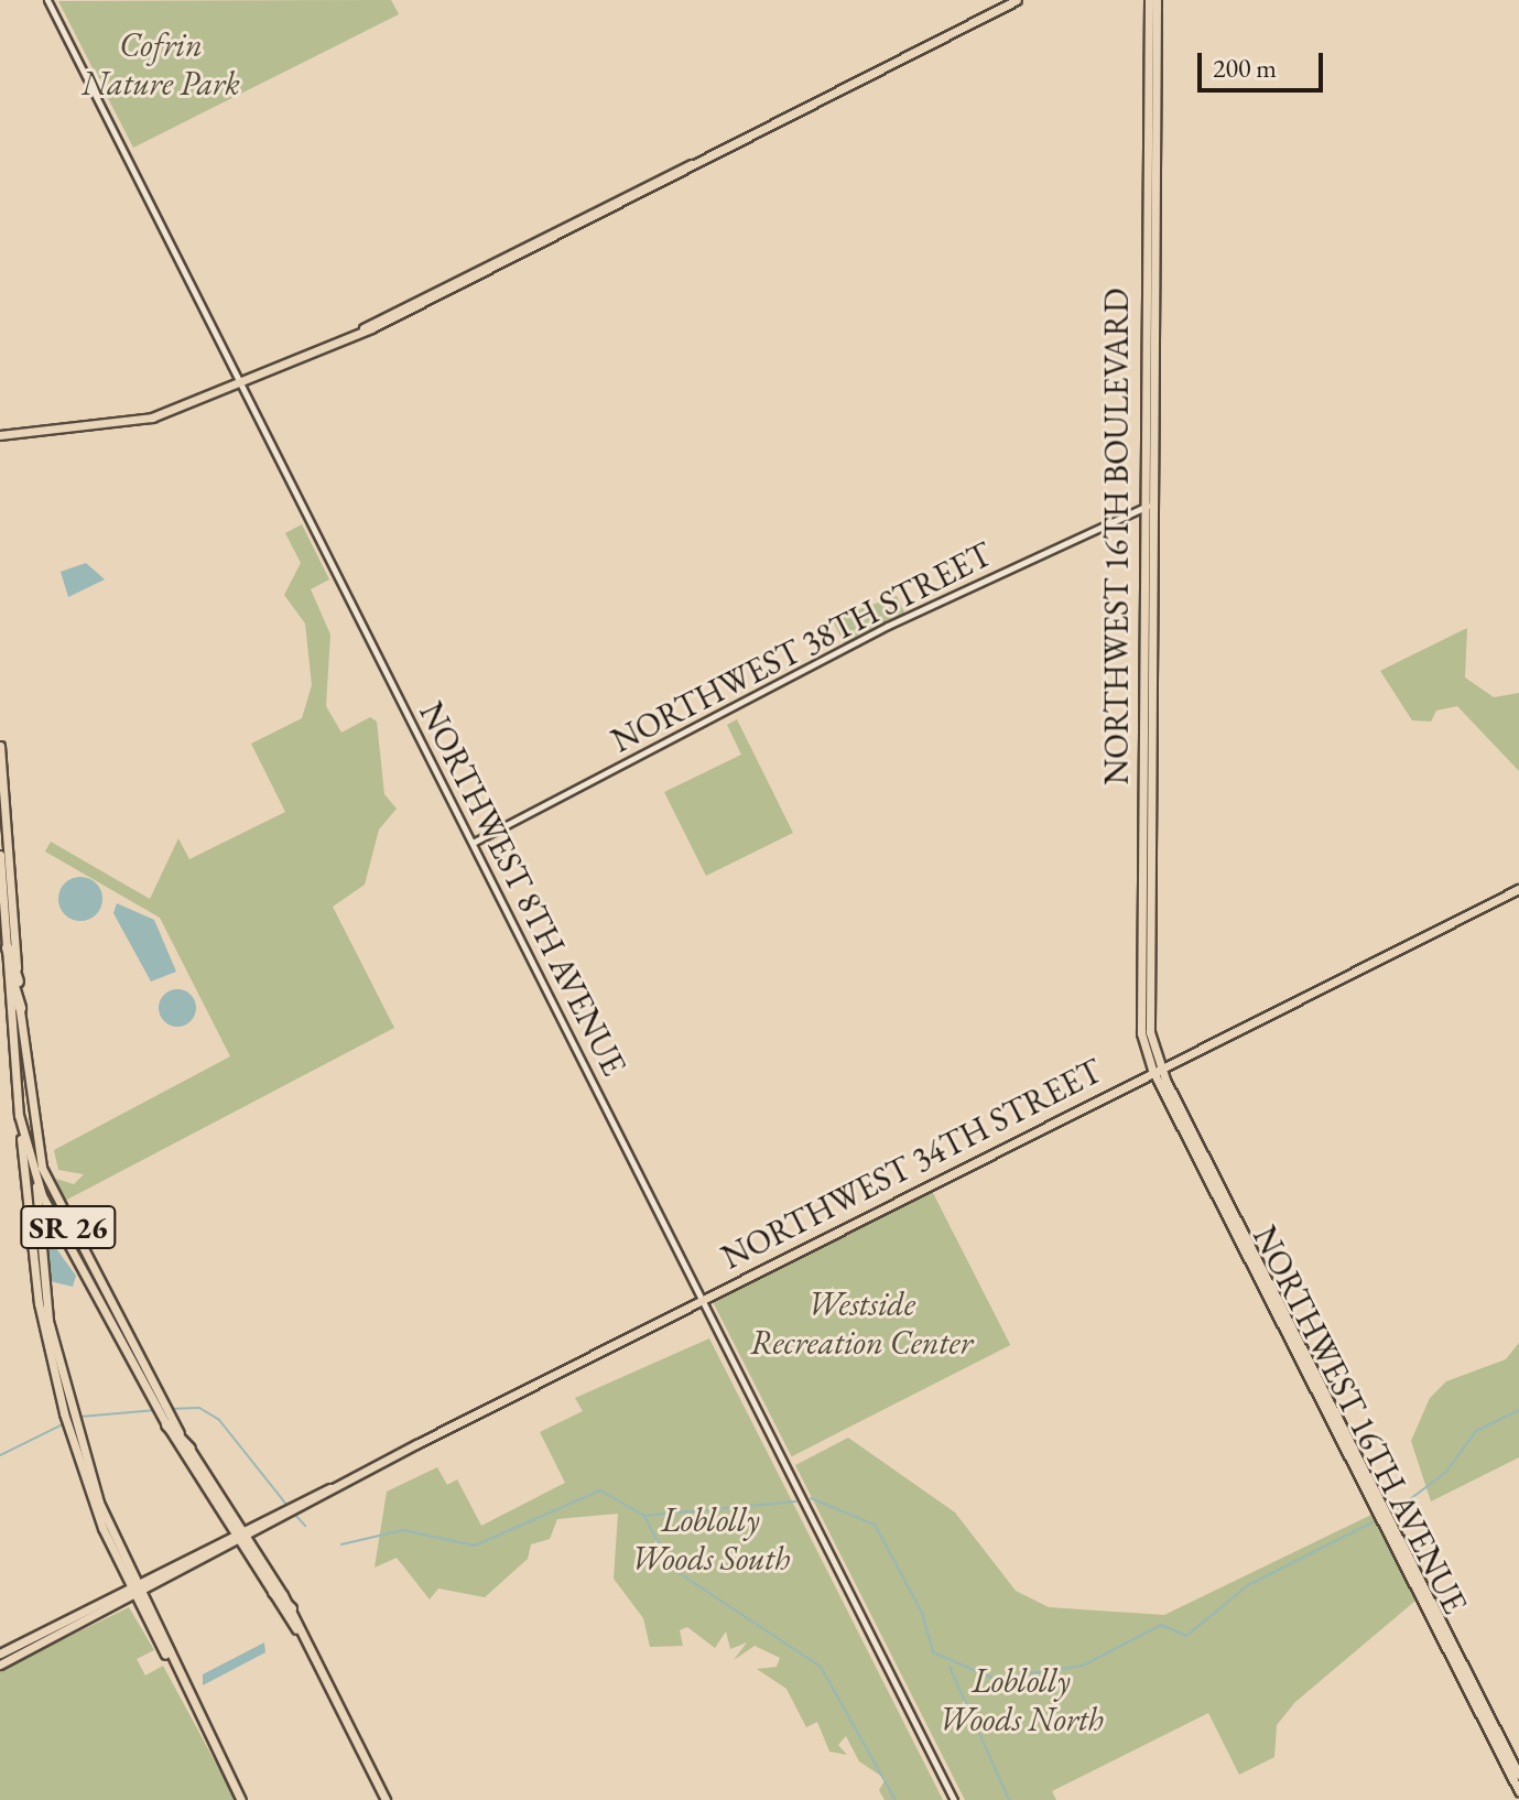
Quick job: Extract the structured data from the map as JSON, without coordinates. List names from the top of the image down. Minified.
{"streets":{"main road":["NORTHWEST 16TH BOULEVARD","NORTHWEST 34TH STREET","SR 26","NORTHWEST 16TH AVENUE"],"street":["NORTHWEST 38TH STREET","NORTHWEST 8TH AVENUE"]},"crossings":[["NORTHWEST 16TH BOULEVARD","NORTHWEST 38TH STREET"],["NORTHWEST 16TH BOULEVARD","NORTHWEST 34TH STREET"],["NORTHWEST 16TH BOULEVARD","NORTHWEST 16TH AVENUE"],["NORTHWEST 38TH STREET","NORTHWEST 8TH AVENUE"],["NORTHWEST 8TH AVENUE","NORTHWEST 34TH STREET"],["NORTHWEST 34TH STREET","SR 26"],["NORTHWEST 34TH STREET","NORTHWEST 16TH AVENUE"]],"parks":["Cofrin Nature Park","Westside Recreation Center","Loblolly Woods South","Loblolly Woods North"],"scale_bar":"200 m"}
